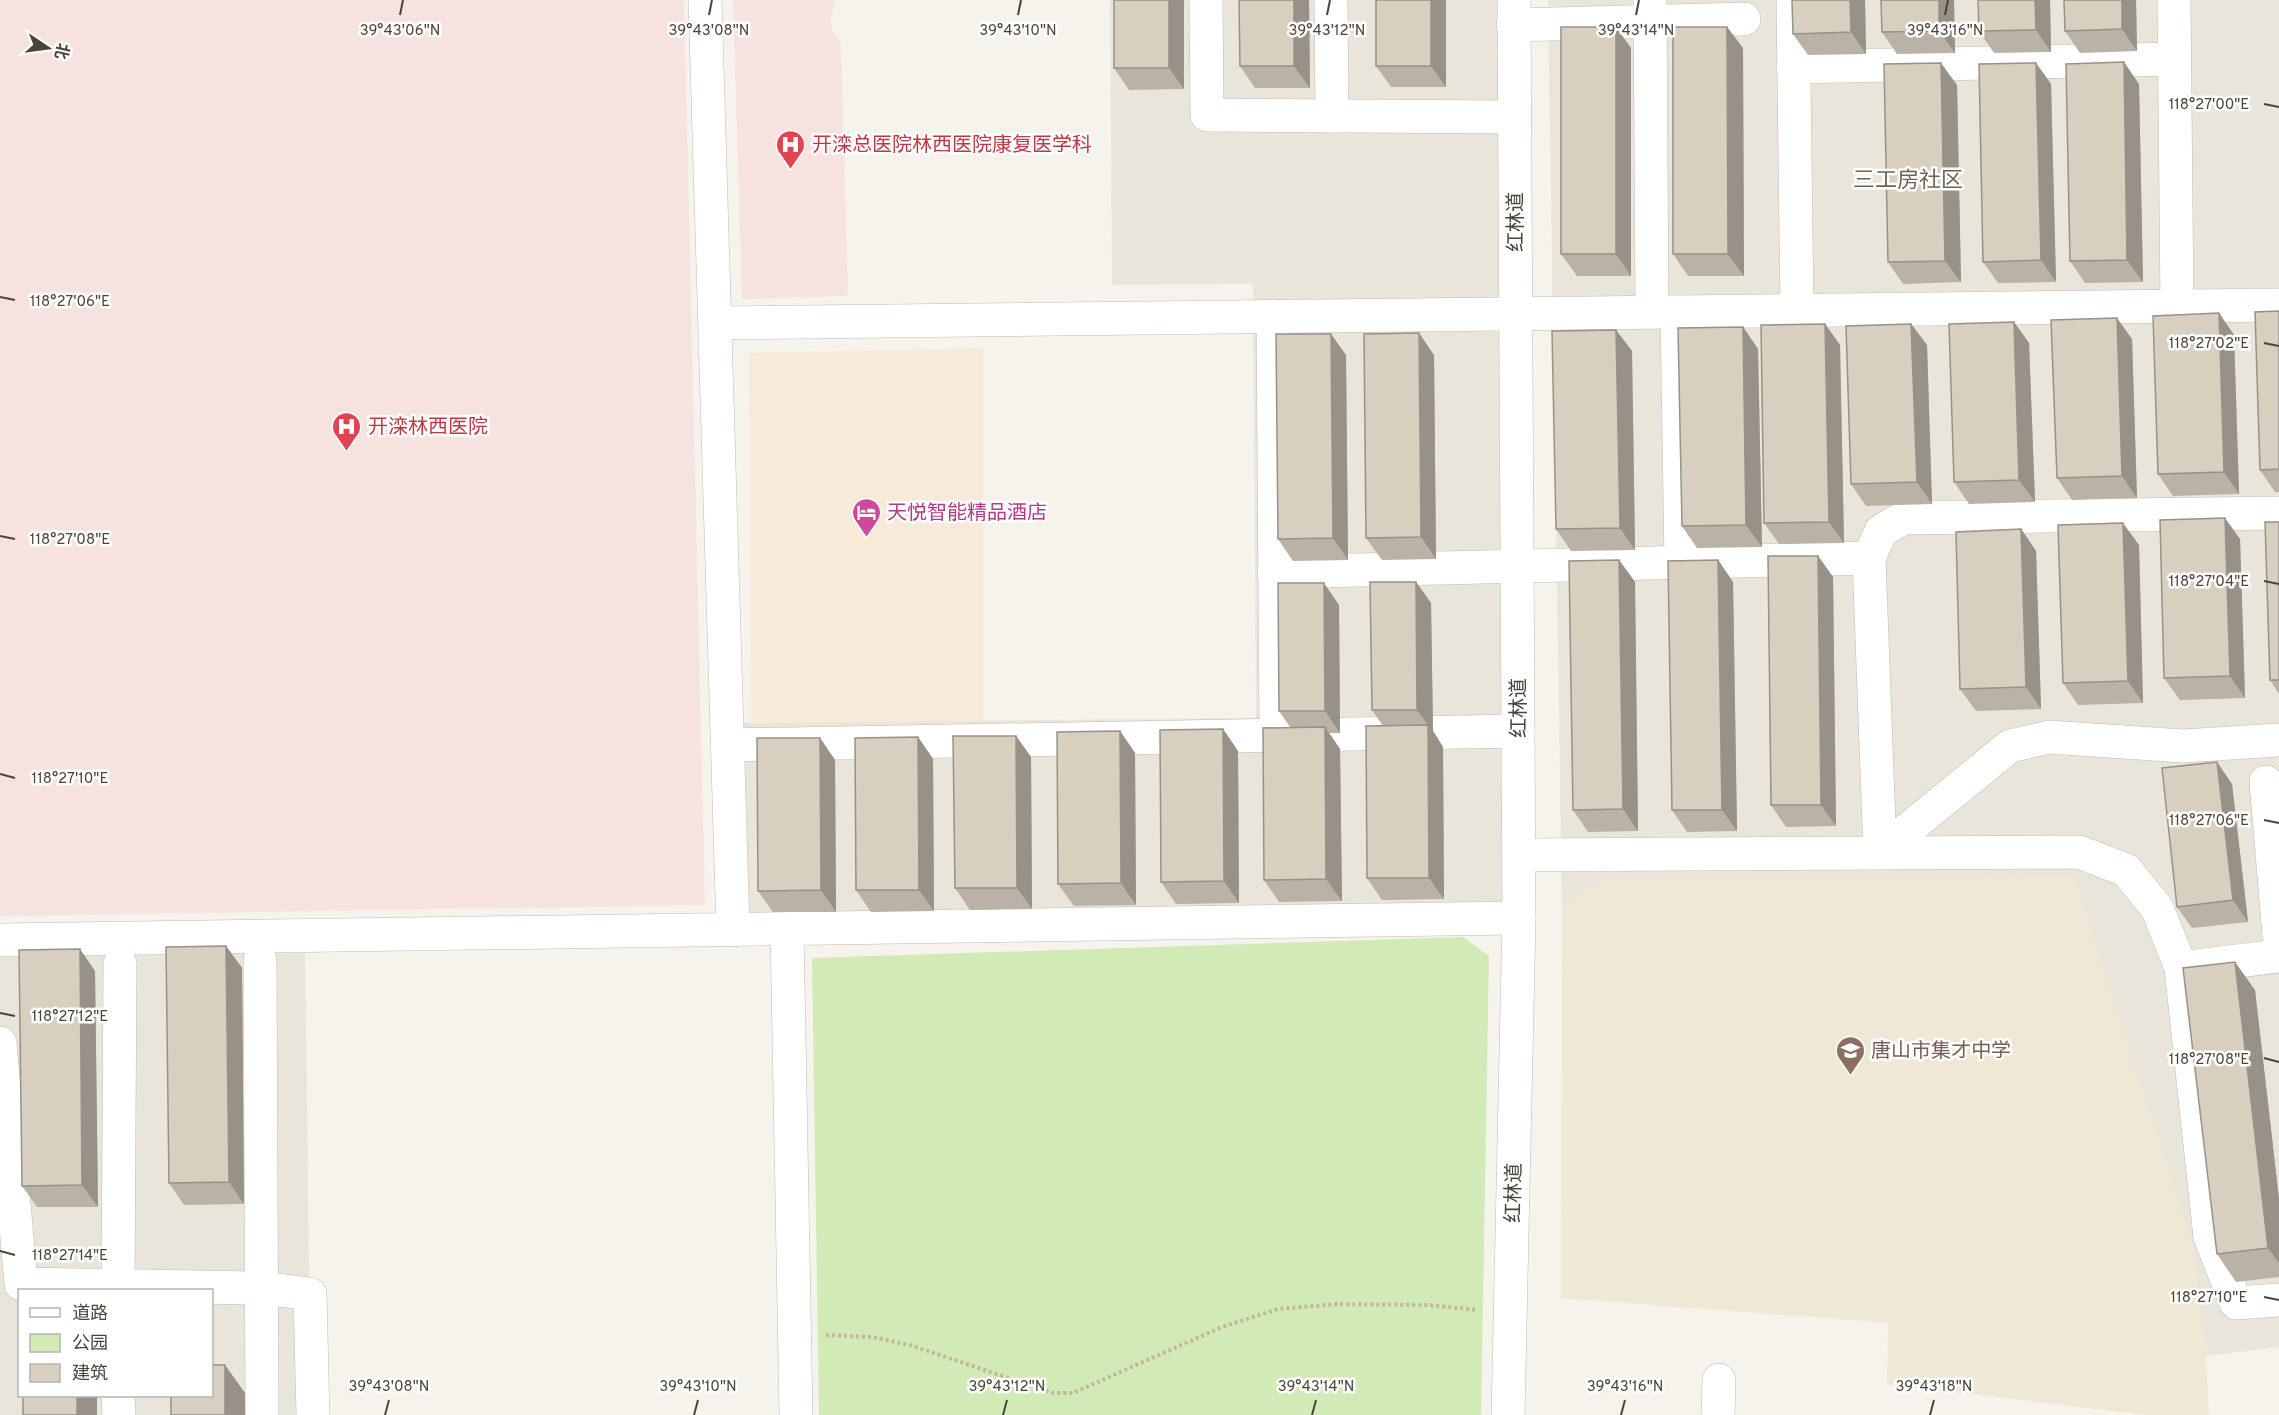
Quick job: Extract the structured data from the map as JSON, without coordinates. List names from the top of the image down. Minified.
{"streets":{"street":["红林道"]},"districts":["三工房社区"],"places":{"hospital":["开滦总医院林西医院康复医学科","开滦林西医院"],"hotel":["天悦智能精品酒店"],"school or university":["唐山市集才中学"]},"legend":["道路","公园","建筑"],"north":"right","coordinates":["39°43'06\"N","39°43'08\"N","39°43'10\"N","39°43'12\"N","39°43'14\"N","39°43'16\"N","118°27'00\"E","118°27'06\"E","118°27'02\"E","118°27'08\"E","118°27'04\"E","118°27'10\"E","118°27'12\"E","118°27'14\"E","39°43'18\"N"]}
